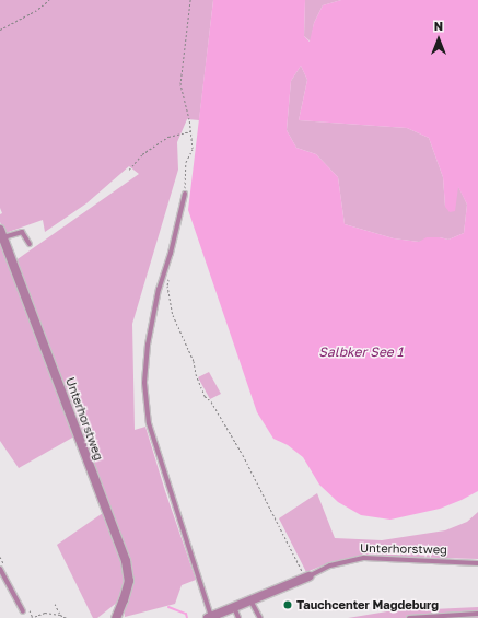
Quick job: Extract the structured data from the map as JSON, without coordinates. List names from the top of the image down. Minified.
{"streets":{"street":["Unterhorstweg"]},"water":["Salbker See 1"],"places":["Tauchcenter Magdeburg"],"north":"top"}
